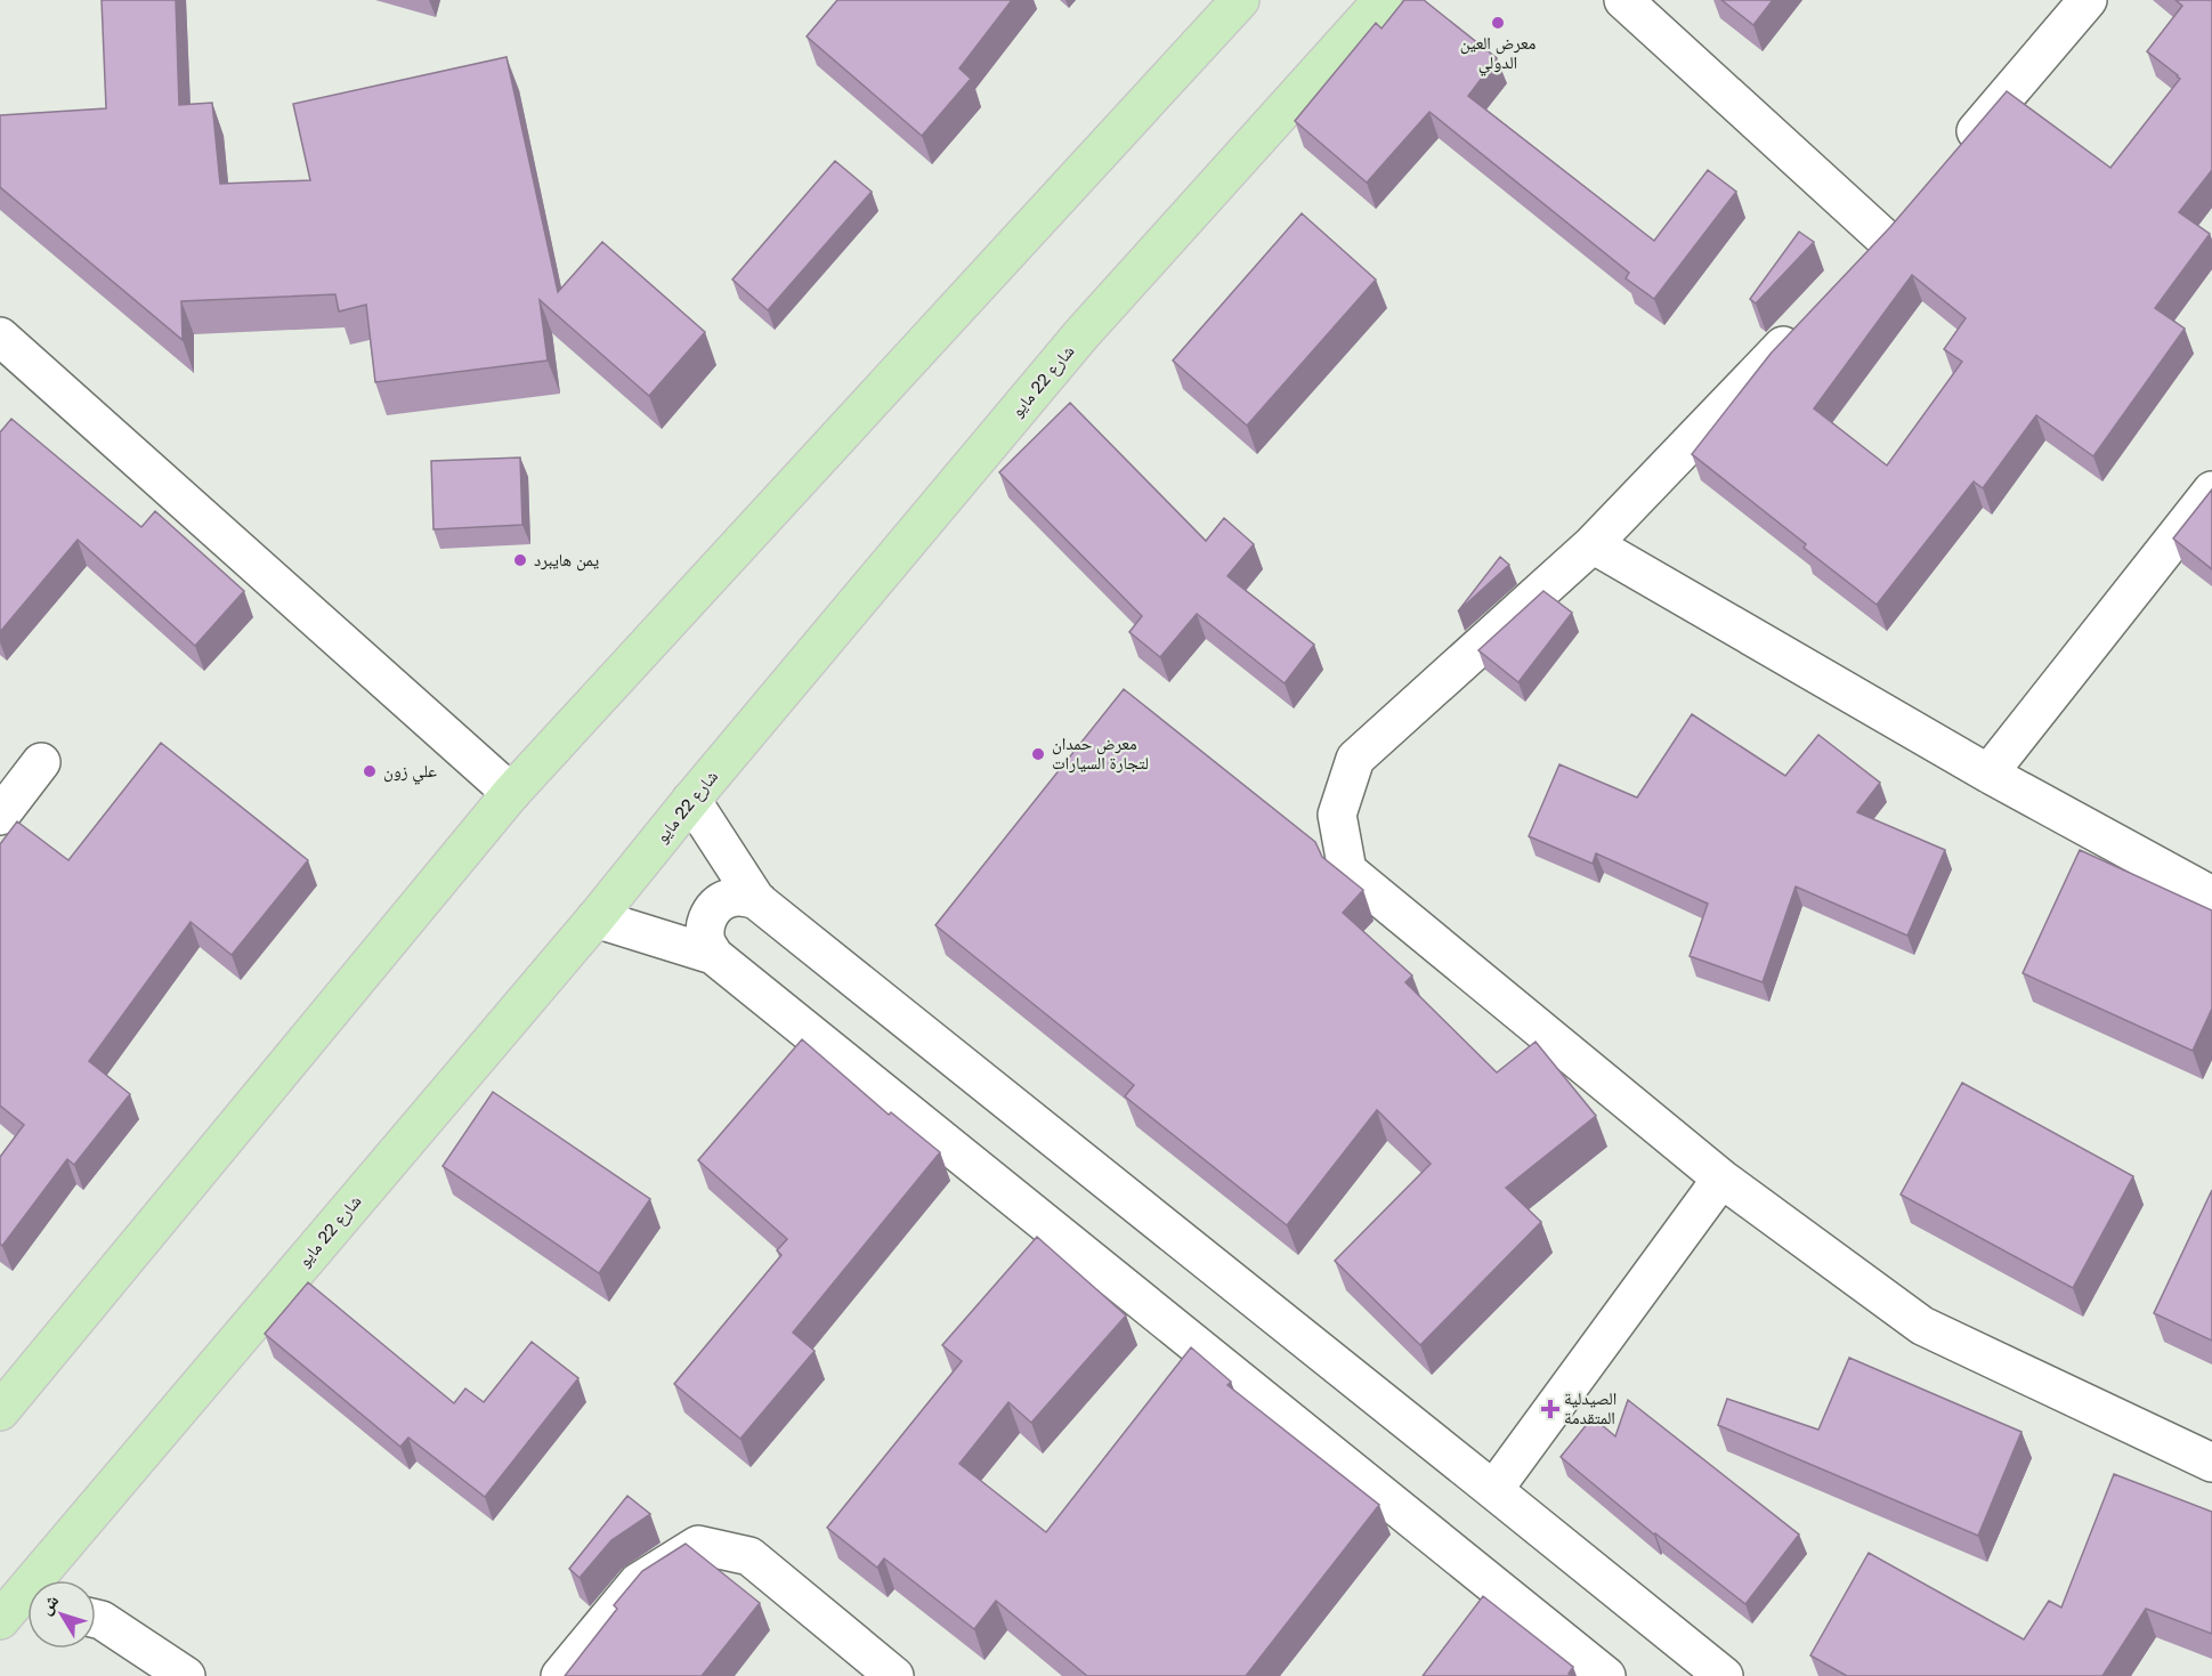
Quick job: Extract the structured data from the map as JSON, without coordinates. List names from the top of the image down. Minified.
{"streets":{"main road":["شارع 22 مايو"]},"places":{"other":["معرض العين الدولي","يمن هايبرد","معرض حمدان لتجارة السيارات","علي زون"],"health":["الصيدلية المتقدمة"]},"north":"top left"}
